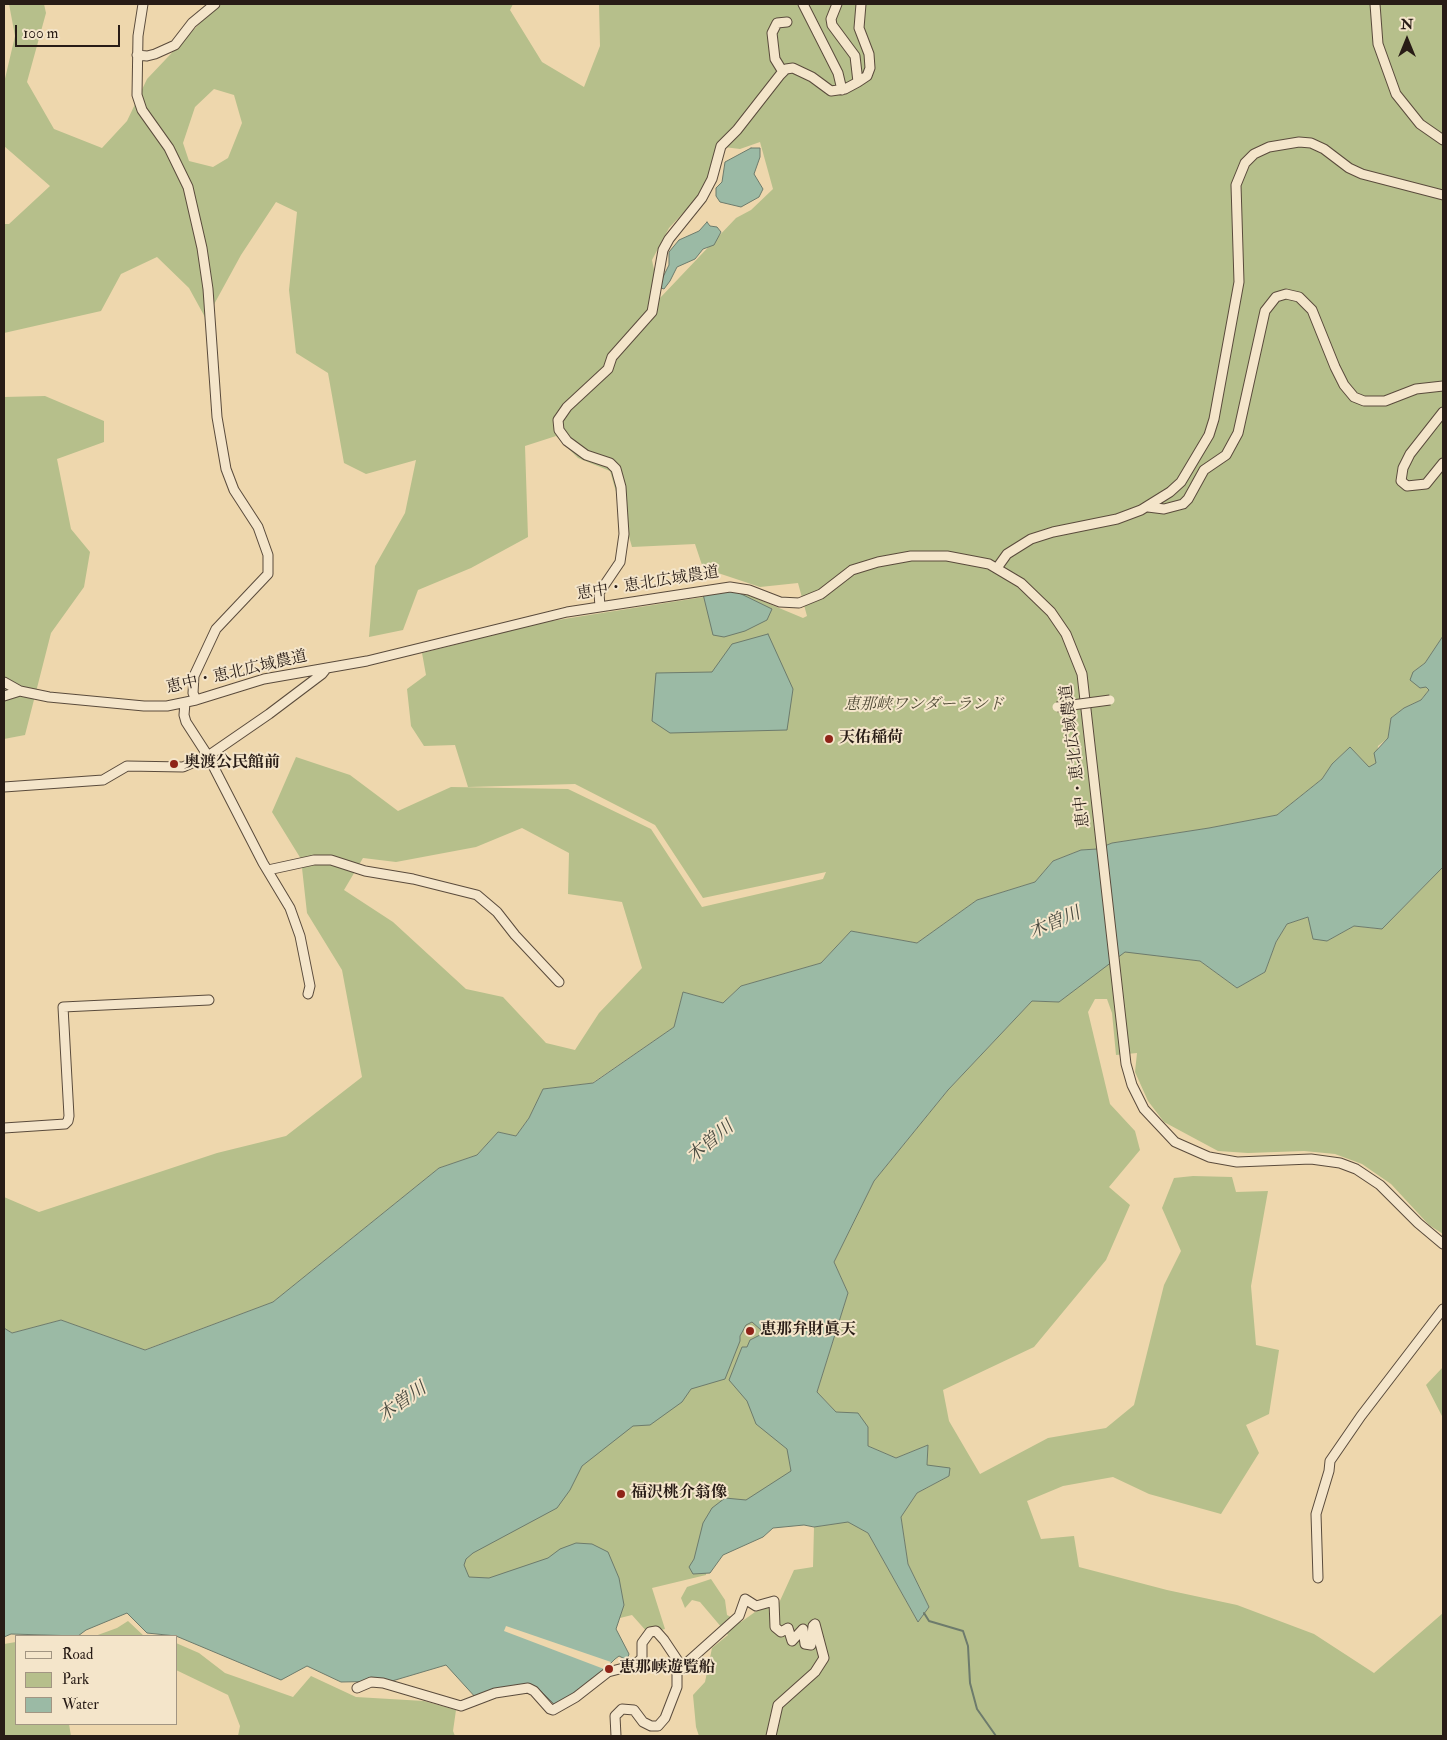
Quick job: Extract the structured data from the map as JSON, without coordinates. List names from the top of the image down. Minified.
{"streets":{"street":["恵中・恵北広域農道"]},"water":["木曽川"],"parks":["恵那峡ワンダーランド"],"places":["天佑稲荷","奥渡公民館前","恵那弁財眞天","福沢桃介翁像","恵那峡遊覧船"],"legend":["Road","Park","Water"],"scale_bar":"100 m","north":"top"}
